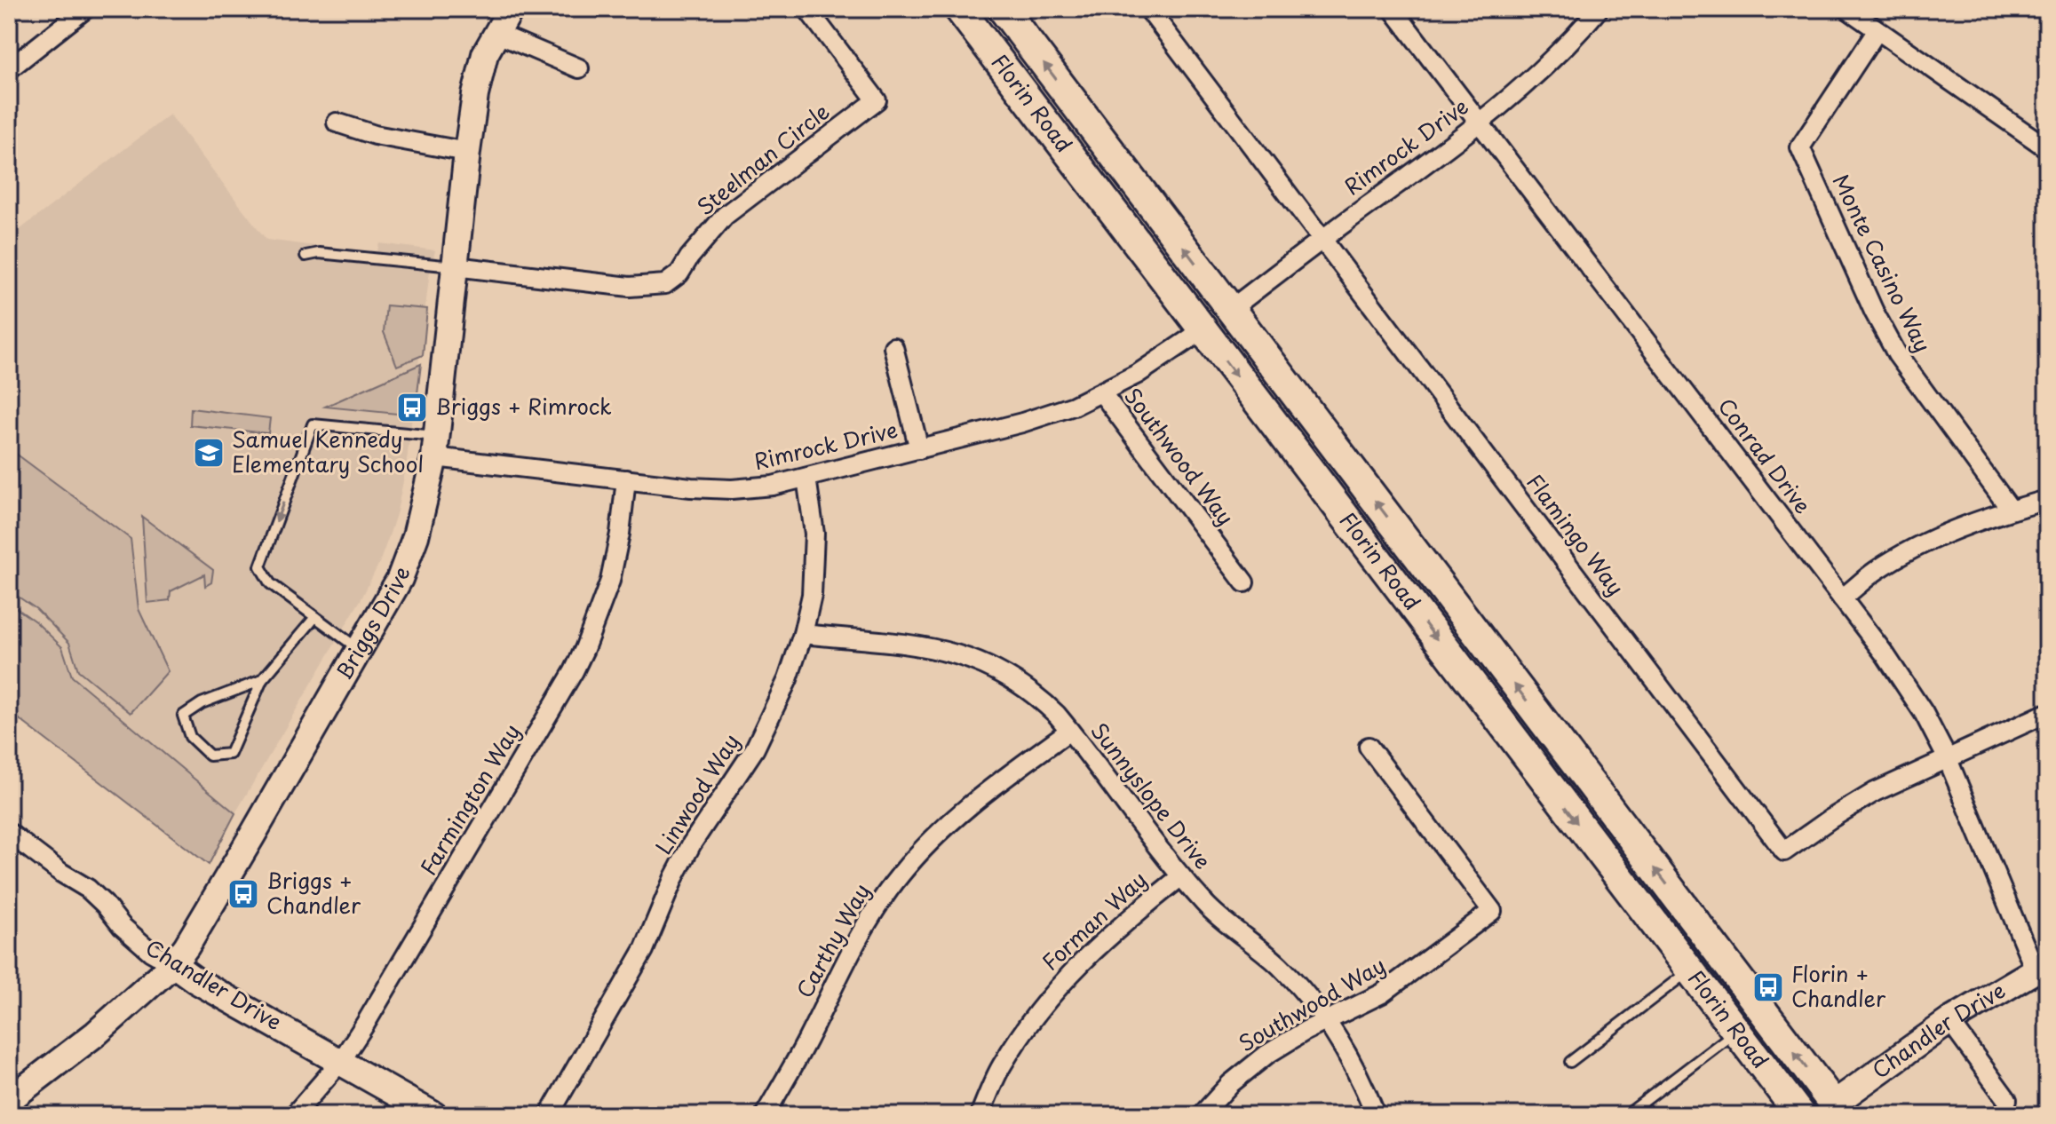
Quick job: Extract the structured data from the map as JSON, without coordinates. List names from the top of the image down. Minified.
{"streets":{"main road":["Florin Road"],"street":["Rimrock Drive","Steelman Circle","Monte Casino Way","Conrad Drive","Southwood Way","Flamingo Way","Briggs Drive","Linwood Way","Sunnyslope Drive","Farmington Way","Forman Way","Carthy Way","Chandler Drive"]},"crossings":[["Florin Road","Rimrock Drive"],["Florin Road","Chandler Drive"],["Rimrock Drive","Conrad Drive"],["Rimrock Drive","Southwood Way"],["Rimrock Drive","Flamingo Way"],["Rimrock Drive","Briggs Drive"],["Rimrock Drive","Linwood Way"],["Rimrock Drive","Farmington Way"],["Steelman Circle","Briggs Drive"],["Conrad Drive","Flamingo Way"],["Conrad Drive","Chandler Drive"],["Southwood Way","Sunnyslope Drive"],["Briggs Drive","Chandler Drive"],["Linwood Way","Sunnyslope Drive"],["Sunnyslope Drive","Forman Way"],["Sunnyslope Drive","Carthy Way"],["Farmington Way","Chandler Drive"]],"places":{"bus stop":["Briggs + Rimrock","Briggs + Chandler","Florin + Chandler"],"school or university":["Samuel Kennedy Elementary School"]}}
